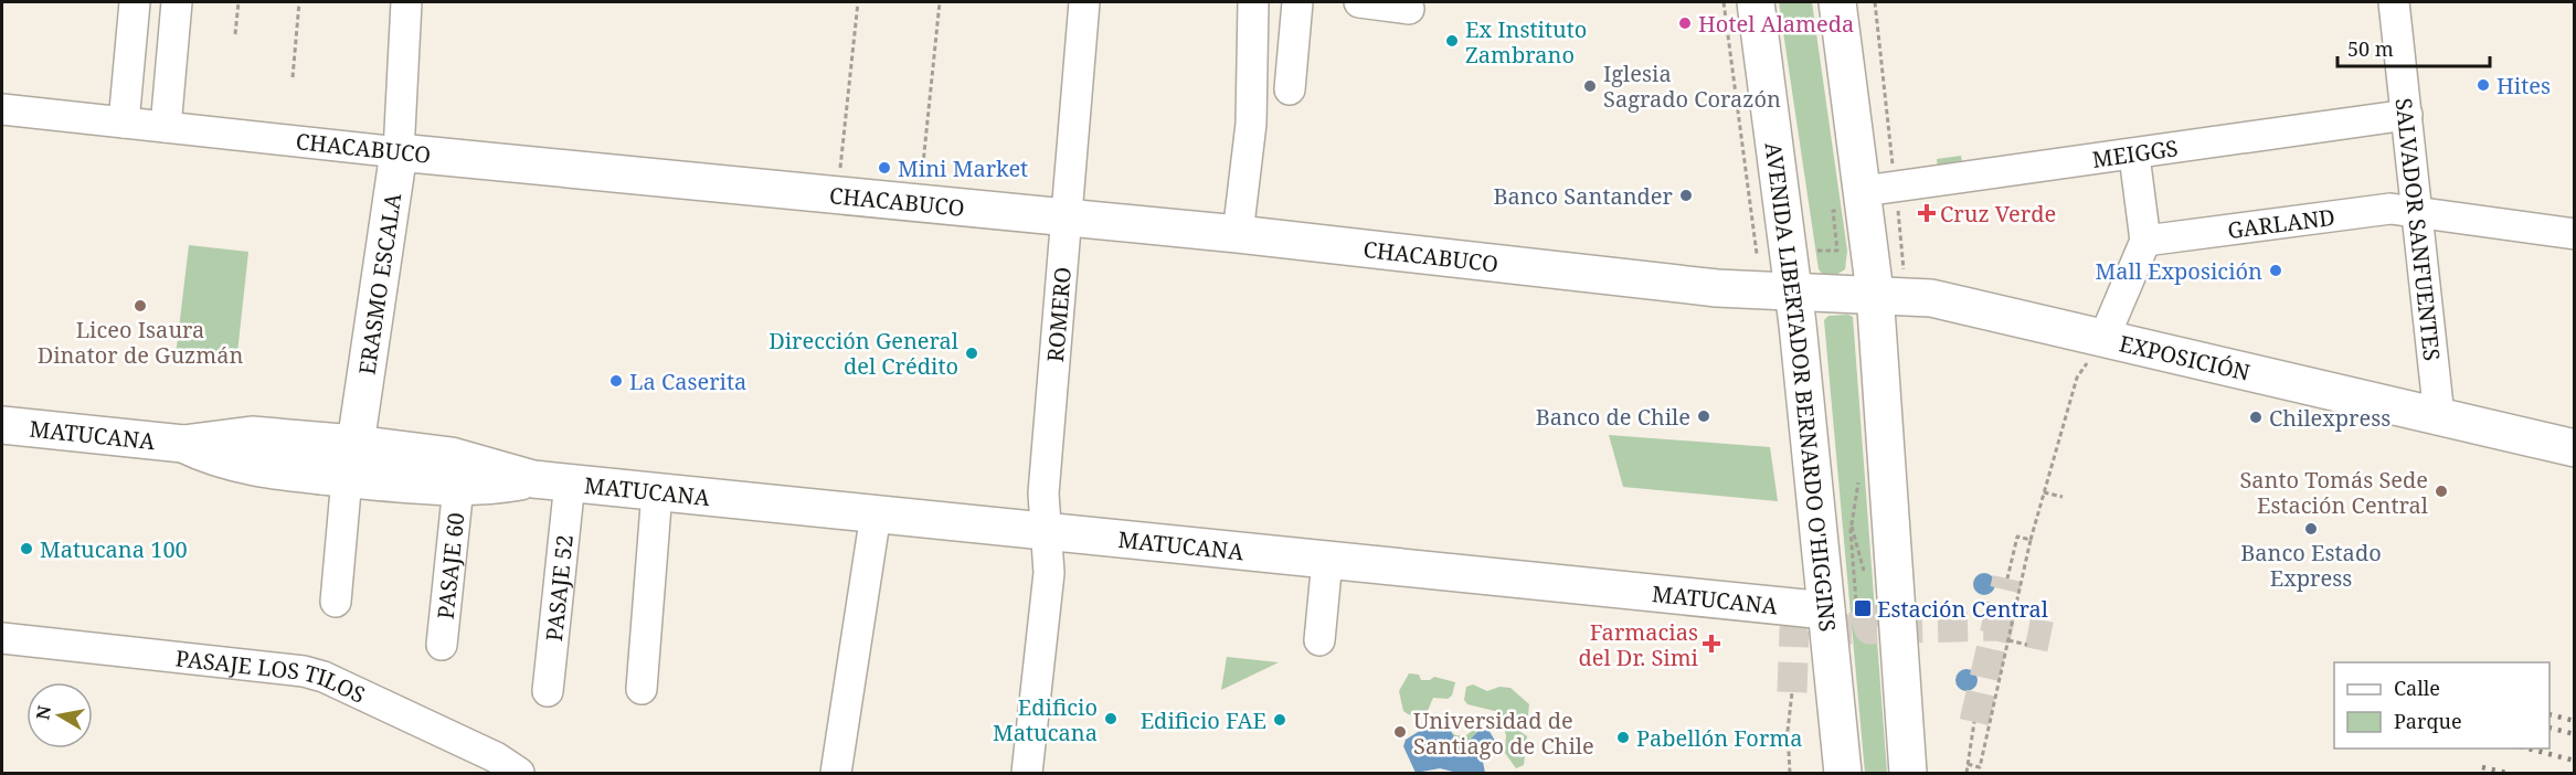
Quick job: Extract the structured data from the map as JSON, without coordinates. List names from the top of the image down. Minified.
{"streets":{"main road":["CHACABUCO","ERASMO ESCALA","EXPOSICIÓN","AVENIDA LIBERTADOR BERNARDO O'HIGGINS","MATUCANA"],"street":["MEIGGS","GARLAND","SALVADOR SANFUENTES","ROMERO","PASAJE 60","PASAJE 52","PASAJE LOS TILOS"]},"crossings":[["CHACABUCO","ERASMO ESCALA"],["CHACABUCO","ROMERO"],["CHACABUCO","EXPOSICIÓN"],["CHACABUCO","AVENIDA LIBERTADOR BERNARDO O'HIGGINS"],["MEIGGS","SALVADOR SANFUENTES"],["GARLAND","SALVADOR SANFUENTES"],["SALVADOR SANFUENTES","EXPOSICIÓN"],["ERASMO ESCALA","MATUCANA"],["ROMERO","MATUCANA"],["EXPOSICIÓN","AVENIDA LIBERTADOR BERNARDO O'HIGGINS"],["AVENIDA LIBERTADOR BERNARDO O'HIGGINS","MATUCANA"],["MATUCANA","PASAJE 60"],["MATUCANA","PASAJE 52"]],"places":{"other":["Hotel Alameda","Ex Instituto Zambrano","Hites","Iglesia Sagrado Corazón","Mini Market","Banco Santander","Mall Exposición","Liceo Isaura Dinator de Guzmán","Dirección General del Crédito","La Caserita","Banco de Chile","Chilexpress","Santo Tomás Sede Estación Central","Banco Estado Express","Matucana 100","Edificio Matucana","Edificio FAE","Universidad de Santiago de Chile","Pabellón Forma"],"health":["Cruz Verde","Farmacias del Dr. Simi"],"transit":["Estación Central"]},"legend":["Calle","Parque"],"scale_bar":"50 m","north":"left"}
